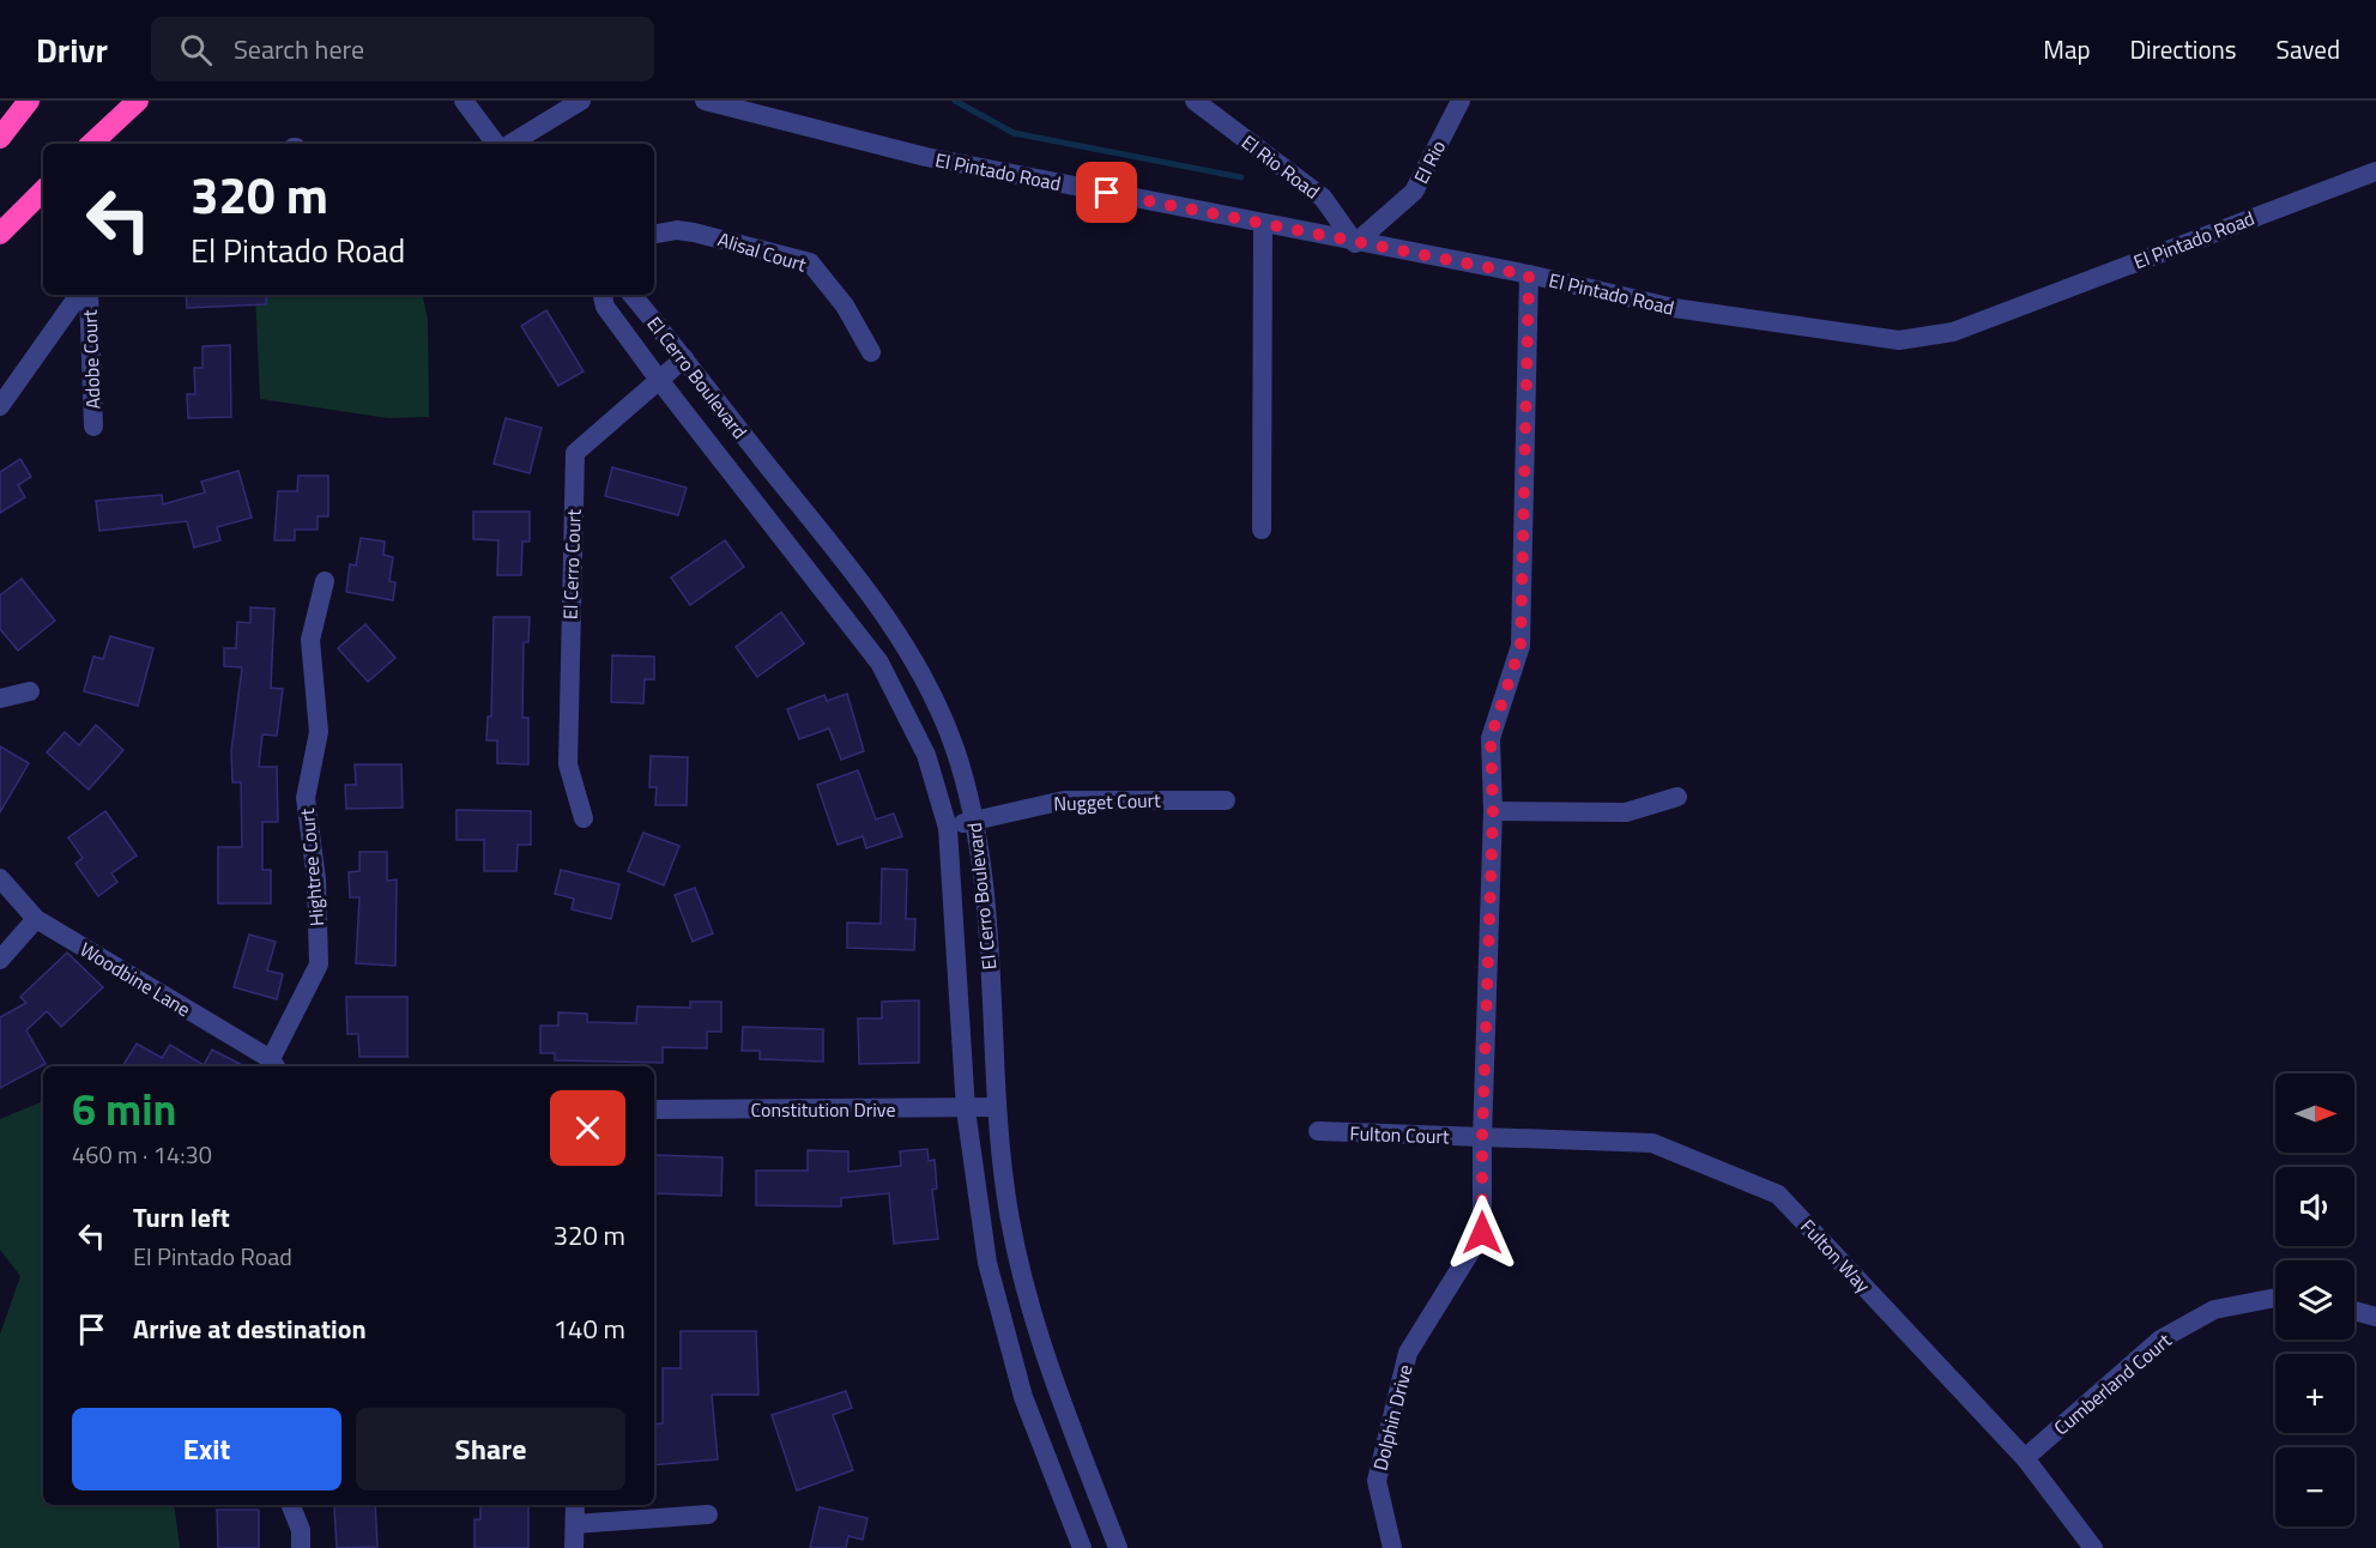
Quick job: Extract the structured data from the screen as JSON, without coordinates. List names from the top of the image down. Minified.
{"streets":{"street":["El Rio","El Rio Road","El Pintado Road","Alisal Court","Adobe Court","El Cerro Boulevard","El Cerro Court","Nugget Court","Hightree Court","Woodbine Lane","Constitution Drive","Fulton Court","Fulton Way","Cumberland Court","Dolphin Drive"]},"crossings":[["El Rio","El Rio Road"],["El Rio","El Pintado Road"],["El Rio Road","El Pintado Road"],["El Pintado Road","Dolphin Drive"],["El Cerro Boulevard","El Cerro Court"],["El Cerro Boulevard","Nugget Court"],["El Cerro Boulevard","Constitution Drive"],["Hightree Court","Woodbine Lane"],["Fulton Court","Fulton Way"],["Fulton Court","Dolphin Drive"],["Fulton Way","Cumberland Court"],["Fulton Way","Dolphin Drive"]],"north":"right","page":{"header":"Drivr","search":"Search here","nav":["Map","Directions","Saved"],"turn":["320 m","El Pintado Road"],"heading":["6 min","460 m · 14:30"],"map_buttons":["+","−"],"list":[{"name":"Turn left","note":"El Pintado Road","value":"320 m"},{"name":"Arrive at destination","value":"140 m"}],"buttons":["Exit","Share"]}}
